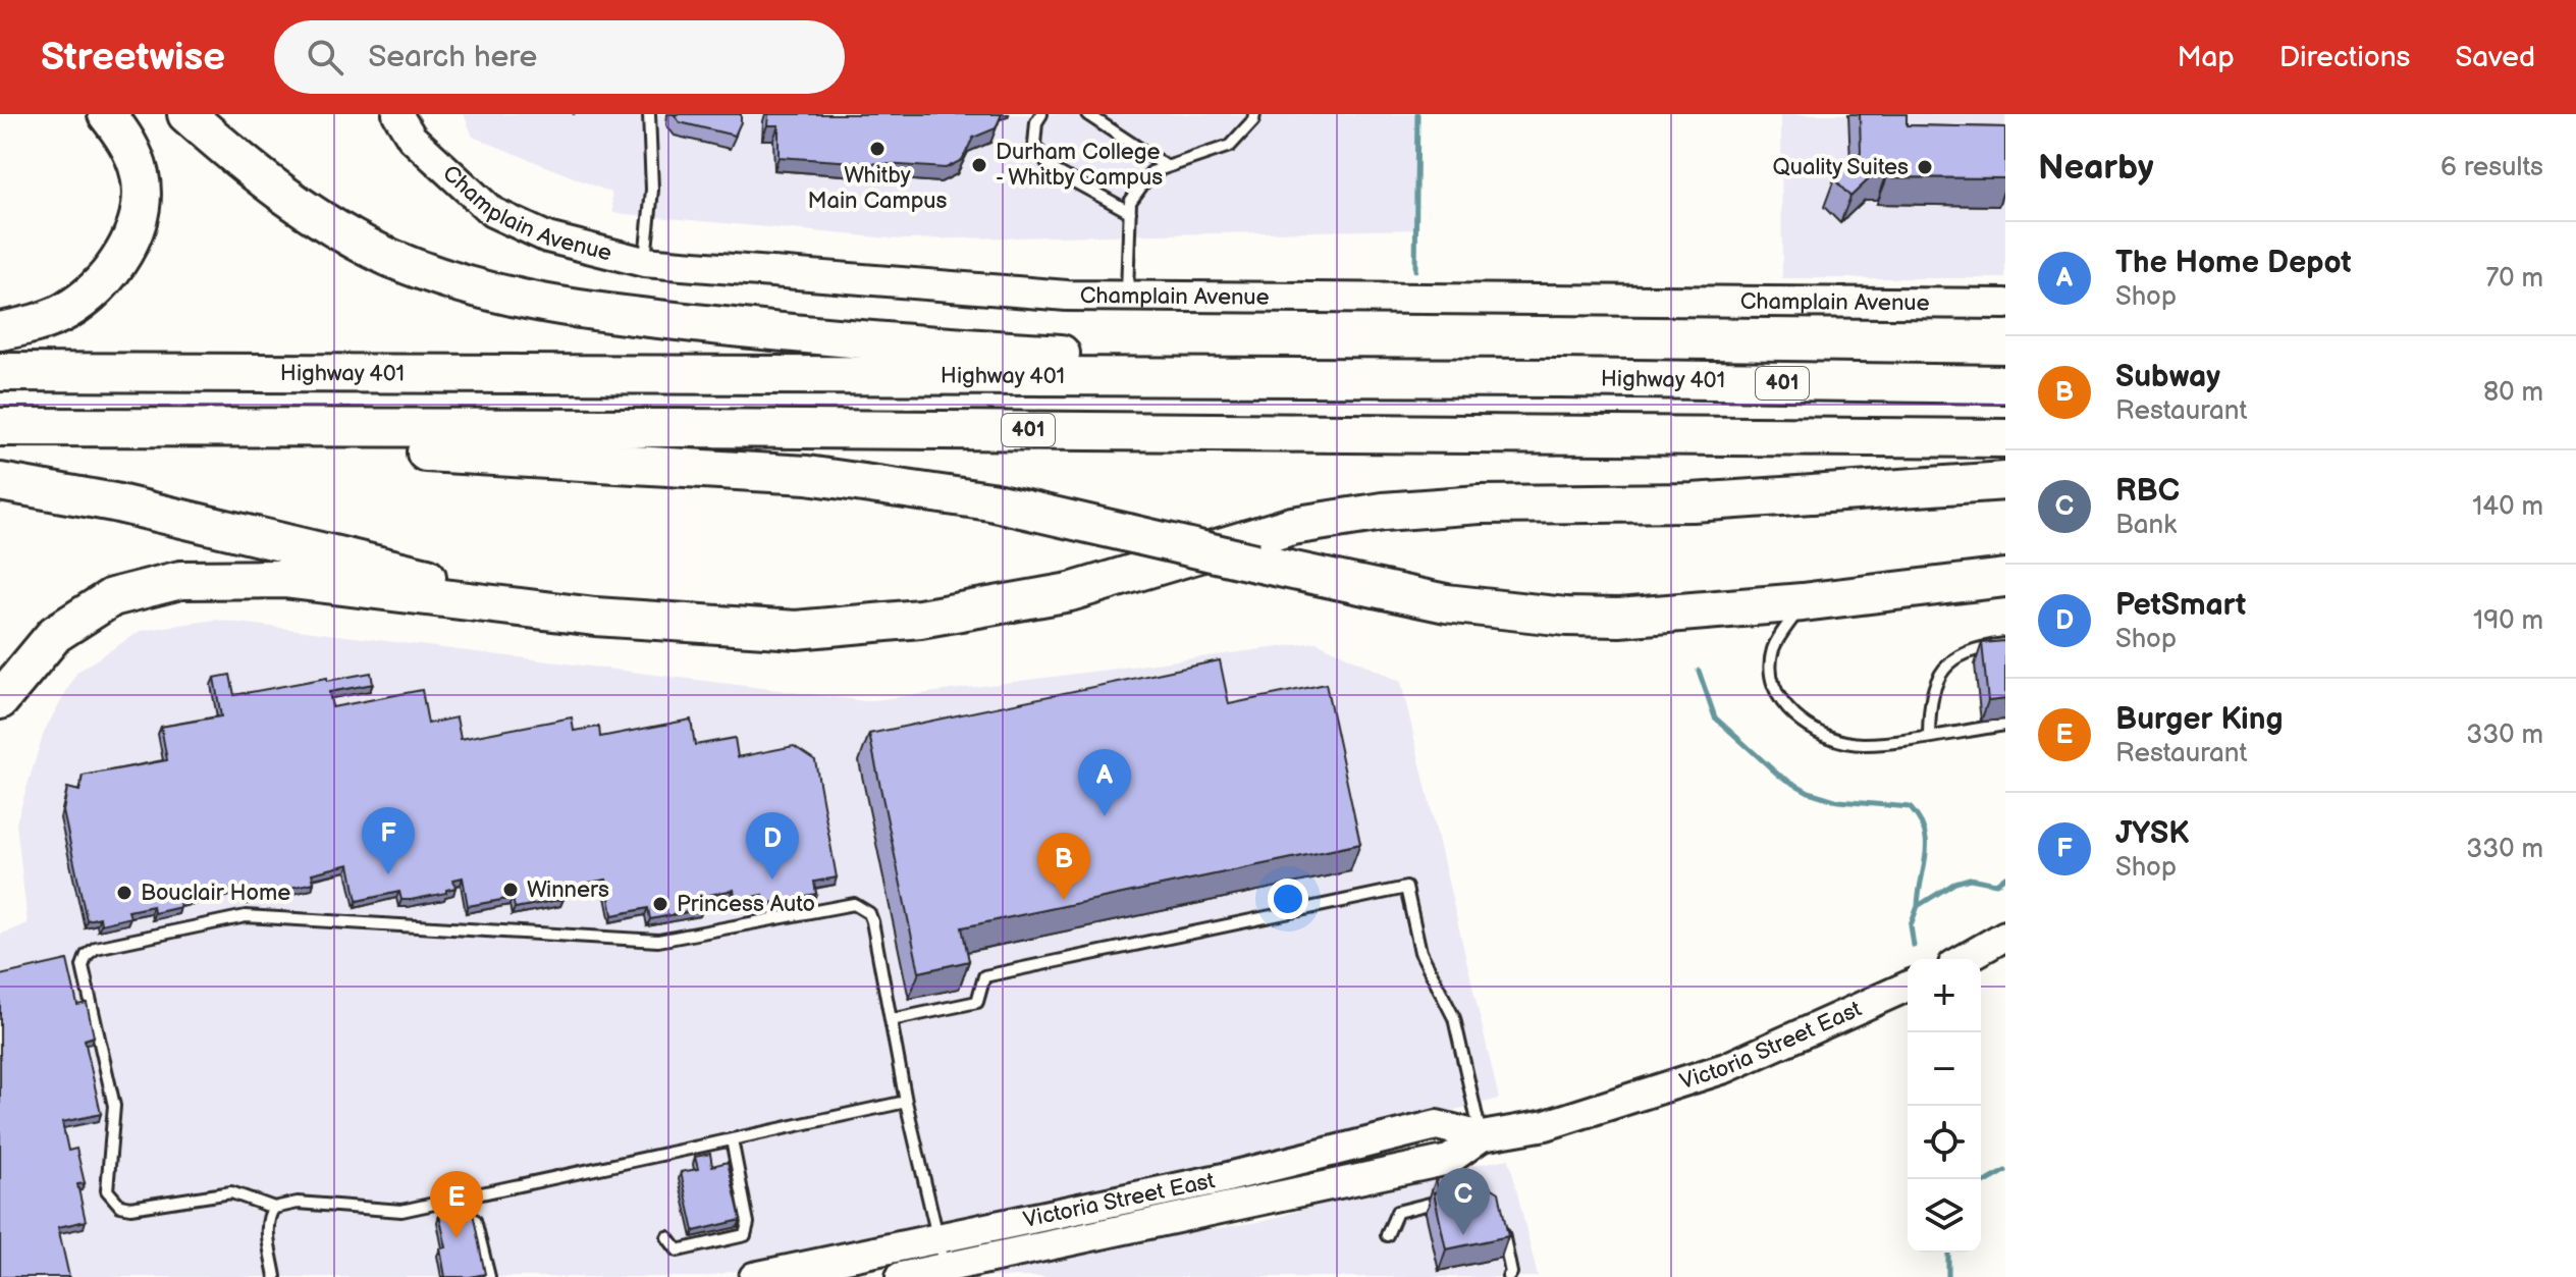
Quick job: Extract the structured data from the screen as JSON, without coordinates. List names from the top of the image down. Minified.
{"streets":{"highway":["Highway 401","401"],"main road":["Champlain Avenue","Victoria Street East"]},"places":["Whitby Main Campus","Durham College - Whitby Campus","Quality Suites","Winners","Bouclair Home","Princess Auto"],"page":{"header":"Streetwise","search":"Search here","nav":["Map","Directions","Saved"],"heading":["Nearby","6 results"],"list":[{"mark":"A","name":"The Home Depot","note":"Shop","value":"70 m"},{"mark":"B","name":"Subway","note":"Restaurant","value":"80 m"},{"mark":"C","name":"RBC","note":"Bank","value":"140 m"},{"mark":"D","name":"PetSmart","note":"Shop","value":"190 m"},{"mark":"E","name":"Burger King","note":"Restaurant","value":"330 m"},{"mark":"F","name":"JYSK","note":"Shop","value":"330 m"}],"pins":["A","F","D","B","C","E"],"map_buttons":["+","−"]}}
